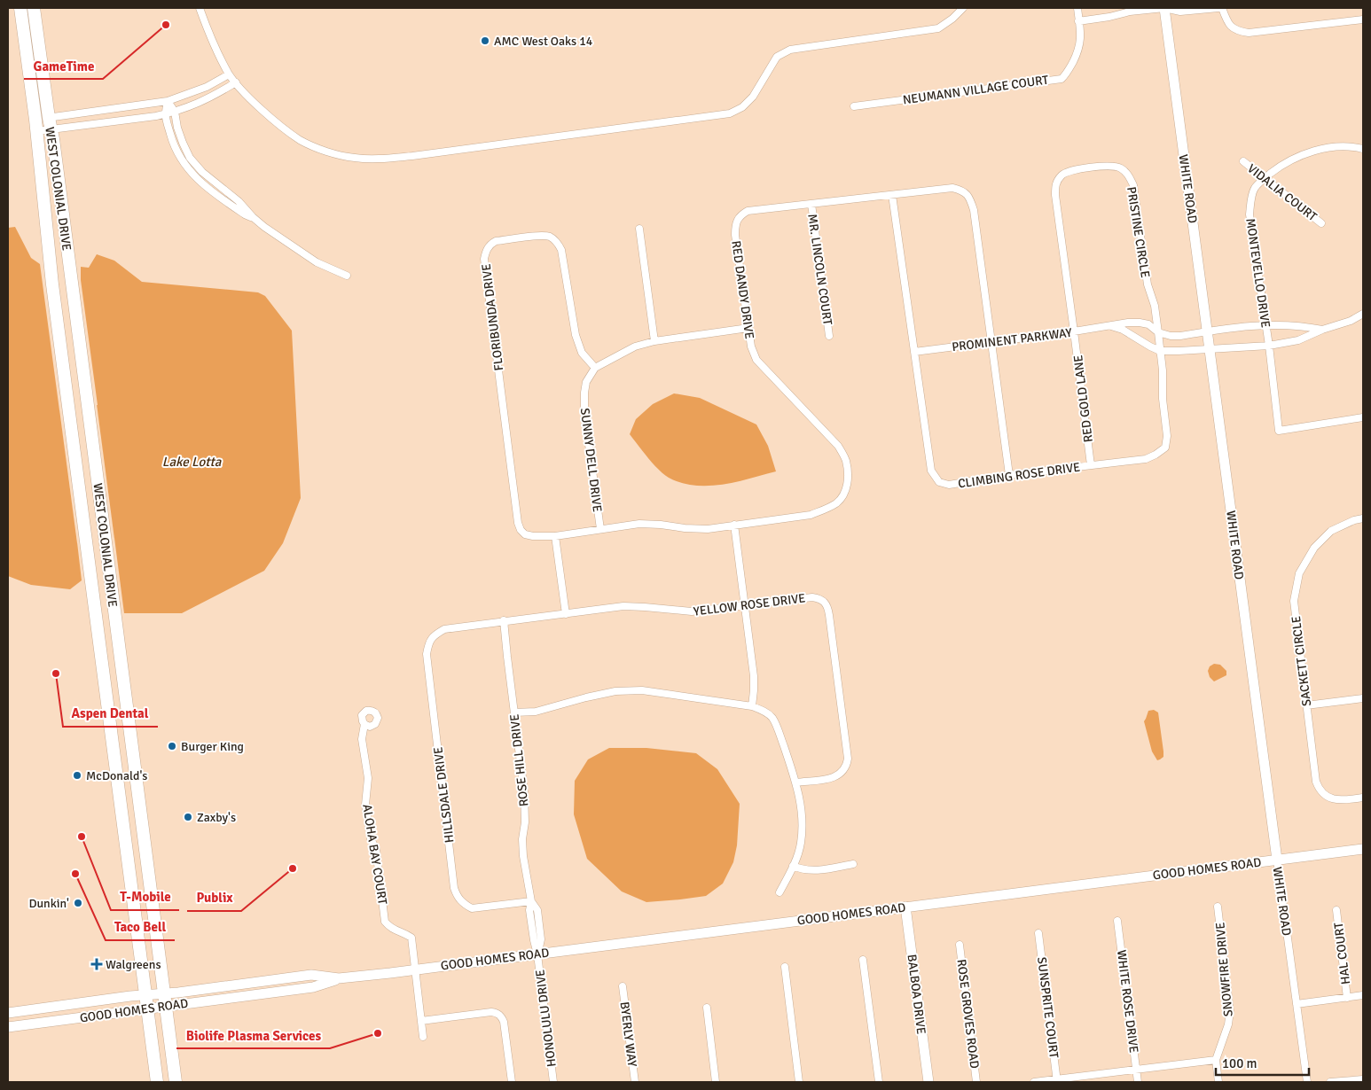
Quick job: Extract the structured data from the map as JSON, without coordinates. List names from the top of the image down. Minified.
{"streets":{"highway":["WEST COLONIAL DRIVE"],"street":["NEUMANN VILLAGE COURT","WHITE ROAD","VIDALIA COURT","PRISTINE CIRCLE","MR. LINCOLN COURT","MONTEVELLO DRIVE","RED DANDY DRIVE","FLORIBUNDA DRIVE","PROMINENT PARKWAY","RED GOLD LANE","SUNNY DELL DRIVE","CLIMBING ROSE DRIVE","YELLOW ROSE DRIVE","SACKETT CIRCLE","ROSE HILL DRIVE","HILLSDALE DRIVE","ALOHA BAY COURT","GOOD HOMES ROAD","HAL COURT","SNOWFIRE DRIVE","BALBOA DRIVE","WHITE ROSE DRIVE","SUNSPRITE COURT","ROSE GROVES ROAD","HONOLULU DRIVE","BYERLY WAY"]},"crossings":[["WEST COLONIAL DRIVE","GOOD HOMES ROAD"],["WHITE ROAD","PROMINENT PARKWAY"],["WHITE ROAD","GOOD HOMES ROAD"],["VIDALIA COURT","MONTEVELLO DRIVE"],["PRISTINE CIRCLE","PROMINENT PARKWAY"],["PRISTINE CIRCLE","RED GOLD LANE"],["PRISTINE CIRCLE","CLIMBING ROSE DRIVE"],["MR. LINCOLN COURT","RED DANDY DRIVE"],["MONTEVELLO DRIVE","PROMINENT PARKWAY"],["RED DANDY DRIVE","FLORIBUNDA DRIVE"],["RED DANDY DRIVE","PROMINENT PARKWAY"],["RED DANDY DRIVE","SUNNY DELL DRIVE"],["RED DANDY DRIVE","CLIMBING ROSE DRIVE"],["FLORIBUNDA DRIVE","SUNNY DELL DRIVE"],["PROMINENT PARKWAY","RED GOLD LANE"],["PROMINENT PARKWAY","CLIMBING ROSE DRIVE"],["RED GOLD LANE","CLIMBING ROSE DRIVE"],["YELLOW ROSE DRIVE","ROSE HILL DRIVE"],["YELLOW ROSE DRIVE","HILLSDALE DRIVE"],["ROSE HILL DRIVE","HILLSDALE DRIVE"],["ROSE HILL DRIVE","GOOD HOMES ROAD"],["ROSE HILL DRIVE","HONOLULU DRIVE"],["ALOHA BAY COURT","GOOD HOMES ROAD"],["GOOD HOMES ROAD","BALBOA DRIVE"],["GOOD HOMES ROAD","HONOLULU DRIVE"]],"water":["Lake Lotta"],"places":{"other":["GameTime","AMC West Oaks 14","Aspen Dental","Burger King","McDonald's","Zaxby's","T-Mobile","Publix","Taco Bell","Dunkin'","Biolife Plasma Services"],"health":["Walgreens"]},"scale_bar":"100 m"}
